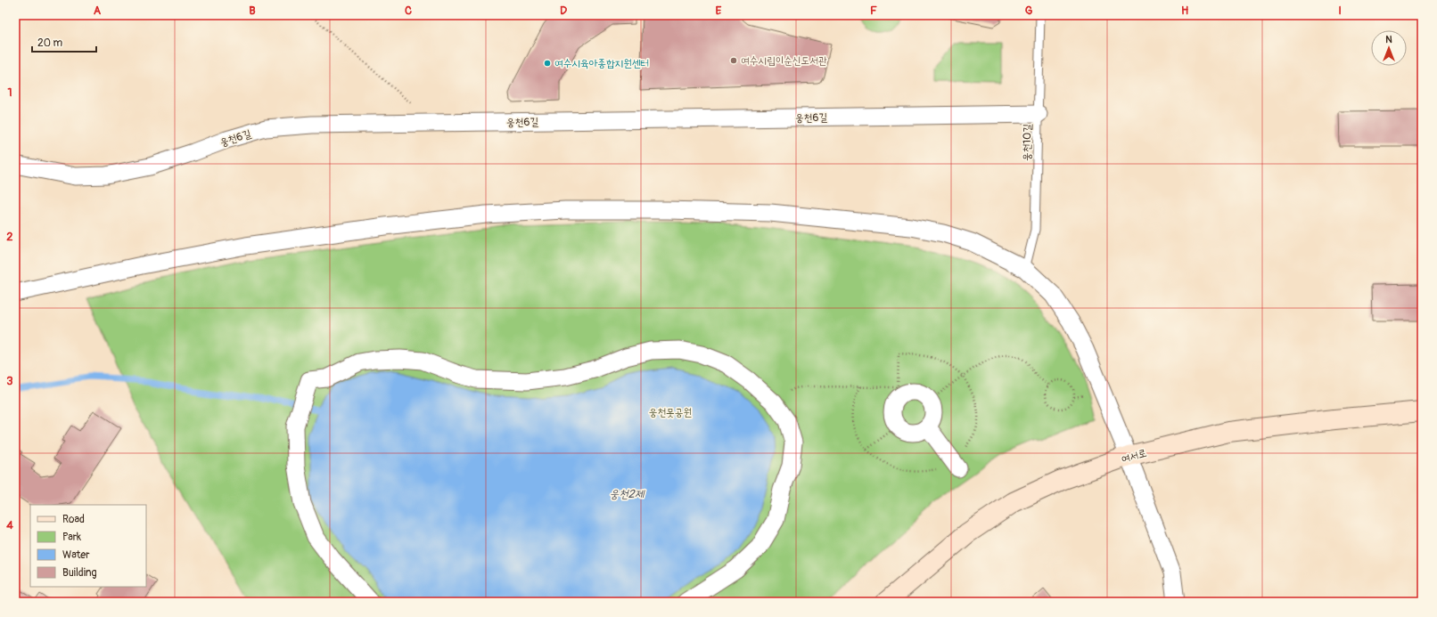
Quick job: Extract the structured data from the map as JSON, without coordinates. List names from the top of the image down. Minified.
{"streets":{"street":["웅천6길","여서로"],"lane":["웅천10길"]},"crossings":[["웅천6길","웅천10길"]],"water":["웅천2제"],"parks":["웅천못공원"],"places":["여수시립이순신도서관","여수시육아종합지원센터"],"legend":["Road","Park","Water","Building"],"scale_bar":"20 m","north":"top","grid":{"columns":["A","B","C","D","E","F","G","H","I"],"rows":["1","2","3","4"]}}
